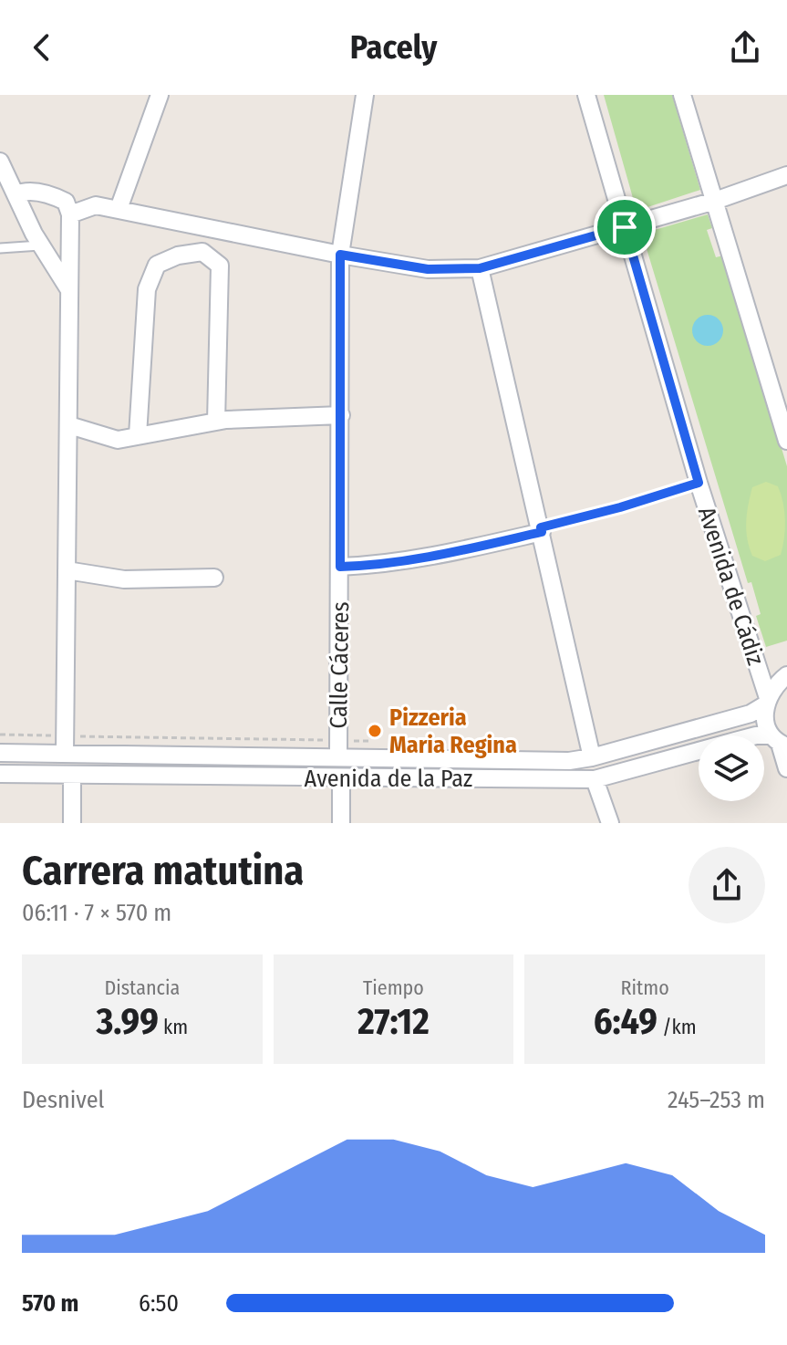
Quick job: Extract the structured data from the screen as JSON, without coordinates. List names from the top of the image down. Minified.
{"streets":{"street":["Avenida de Cádiz","Calle Cáceres","Avenida de la Paz"]},"crossings":[["Avenida de Cádiz","Avenida de la Paz"],["Calle Cáceres","Avenida de la Paz"]],"places":["Pizzeria Maria Regina"],"page":{"header":"Pacely","heading":["Carrera matutina","06:11 · 7 × 570 m"],"stats":[["Distancia","3.99 km"],["Tiempo","27:12"],["Ritmo","6:49 /km"]],"chart":["Desnivel","245–253 m"],"list":[{"name":"570 m","note":"6:50"}]}}
